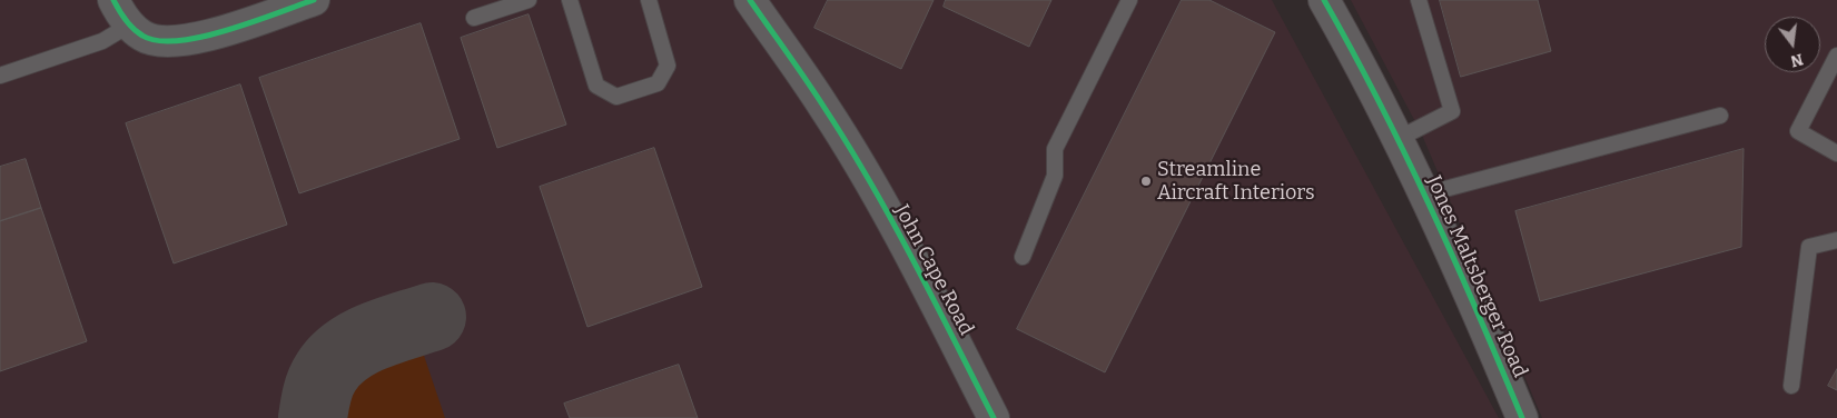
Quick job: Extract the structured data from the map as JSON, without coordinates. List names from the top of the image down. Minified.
{"streets":{"street":["John Cape Road","Jones Maltsberger Road"]},"places":["Streamline Aircraft Interiors"],"north":"bottom"}
